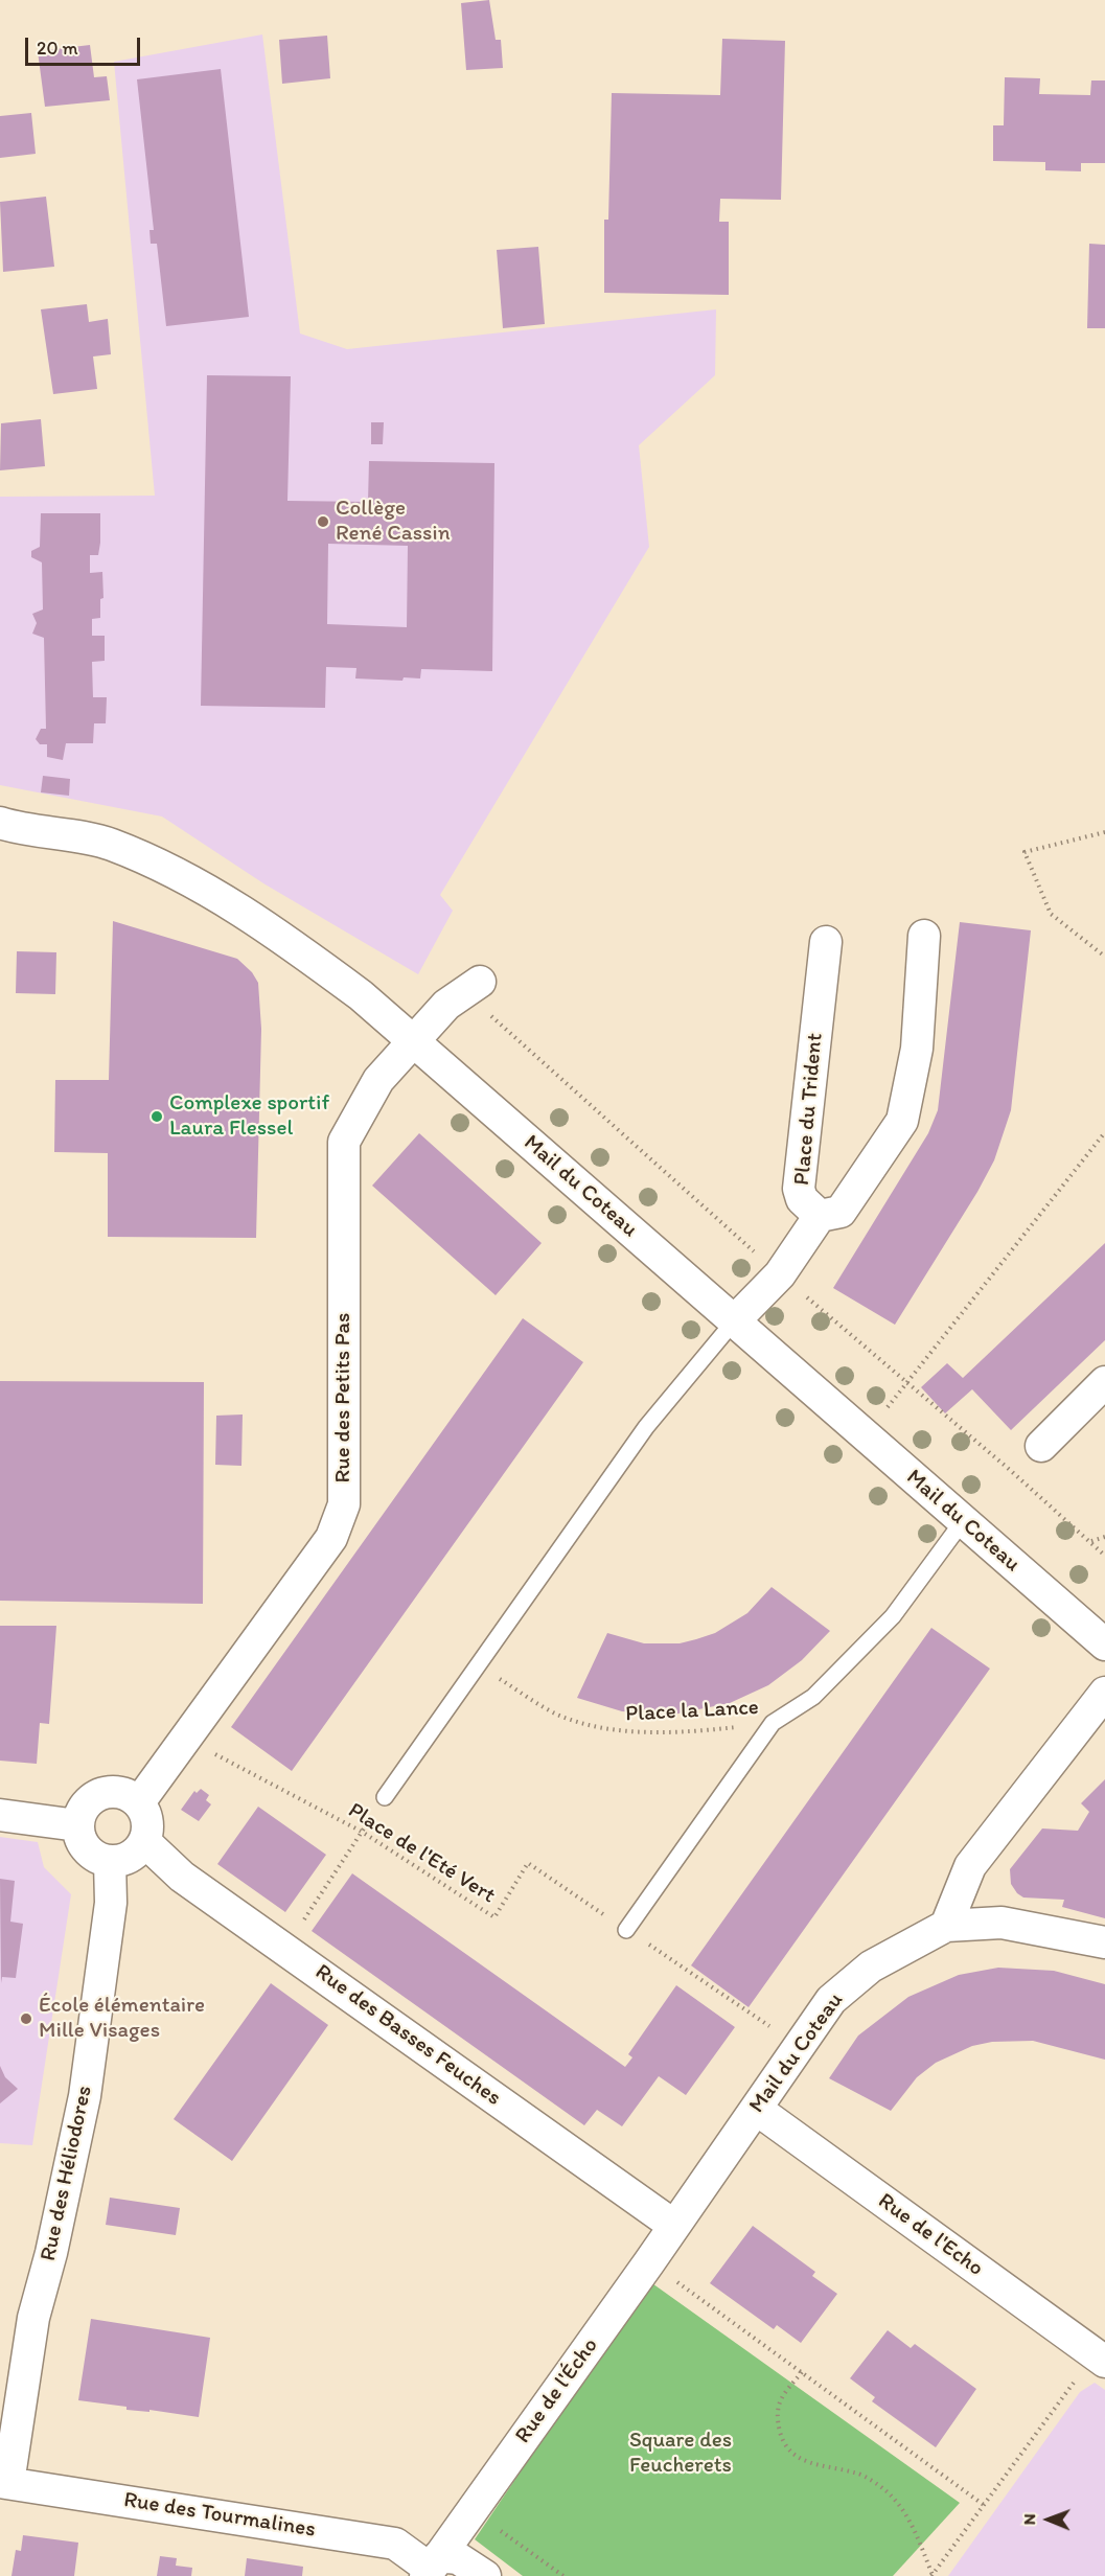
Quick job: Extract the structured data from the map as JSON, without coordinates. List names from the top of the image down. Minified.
{"streets":{"street":["Place du Trident","Mail du Coteau","Rue des Petits Pas","Rue des Basses Feuches","Rue des Héliodores","Rue de l'Echo","Rue de l'Écho","Rue des Tourmalines"],"path":["Place la Lance","Place de l'Eté Vert"]},"crossings":[["Mail du Coteau","Rue des Petits Pas"],["Mail du Coteau","Place de l'Eté Vert"],["Mail du Coteau","Rue des Basses Feuches"],["Mail du Coteau","Rue de l'Echo"],["Mail du Coteau","Rue de l'Écho"],["Rue des Petits Pas","Place de l'Eté Vert"],["Rue des Petits Pas","Rue des Basses Feuches"],["Rue des Petits Pas","Rue des Héliodores"],["Rue des Basses Feuches","Rue des Héliodores"],["Rue des Basses Feuches","Rue de l'Écho"],["Rue des Héliodores","Rue des Tourmalines"],["Rue de l'Écho","Rue des Tourmalines"]],"parks":["Square des Feucherets"],"places":["Collège René Cassin","Complexe sportif Laura Flessel","École élémentaire Mille Visages"],"scale_bar":"20 m","north":"left"}
